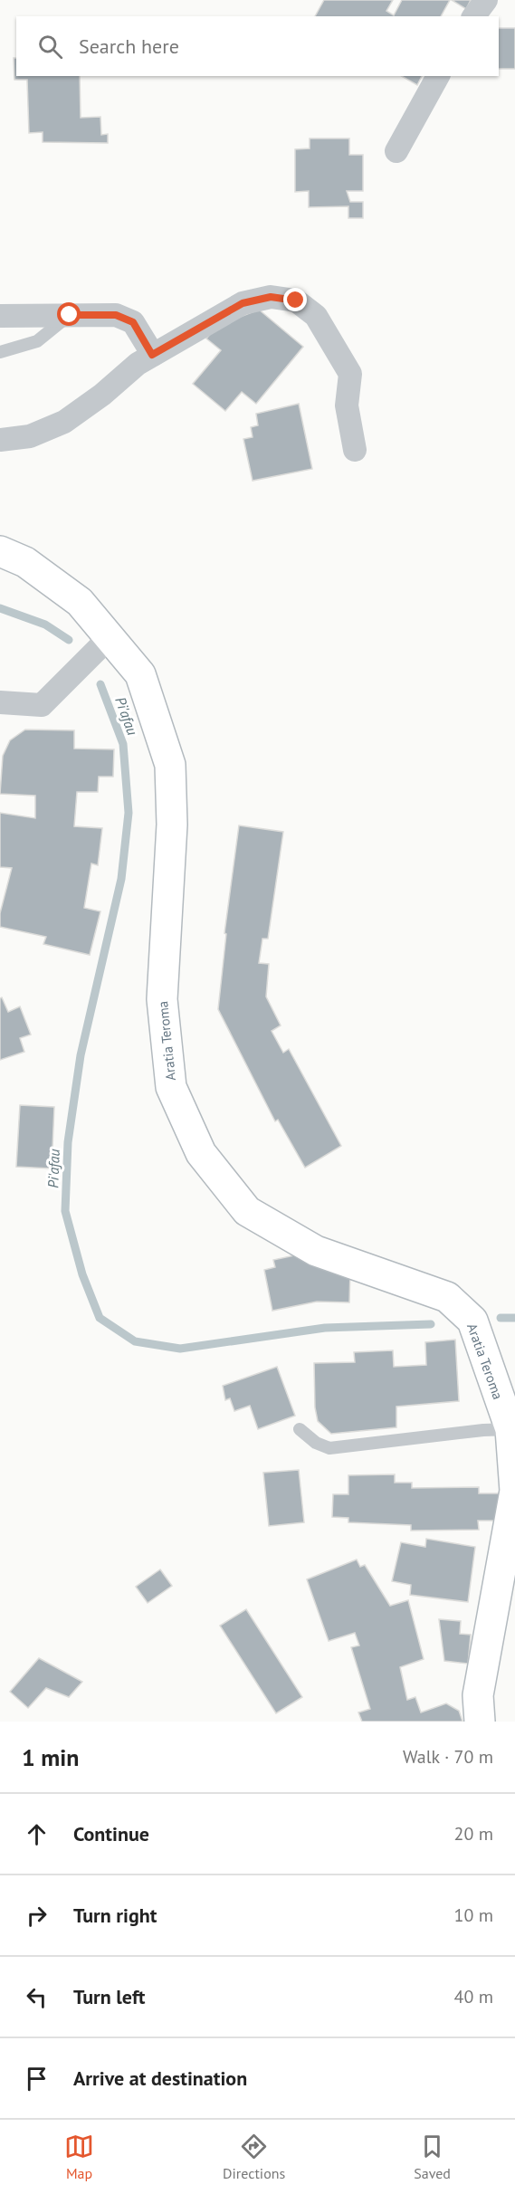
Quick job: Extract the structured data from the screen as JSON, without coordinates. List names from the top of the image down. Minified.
{"streets":{"main road":["Aratia Teroma"]},"water":["Pi'afau"],"page":{"search":"Search here","heading":["1 min","Walk · 70 m"],"list":[["Continue","20 m"],["Turn right","10 m"],["Turn left","40 m"],"Arrive at destination"],"nav":["Map","Directions","Saved"]}}
